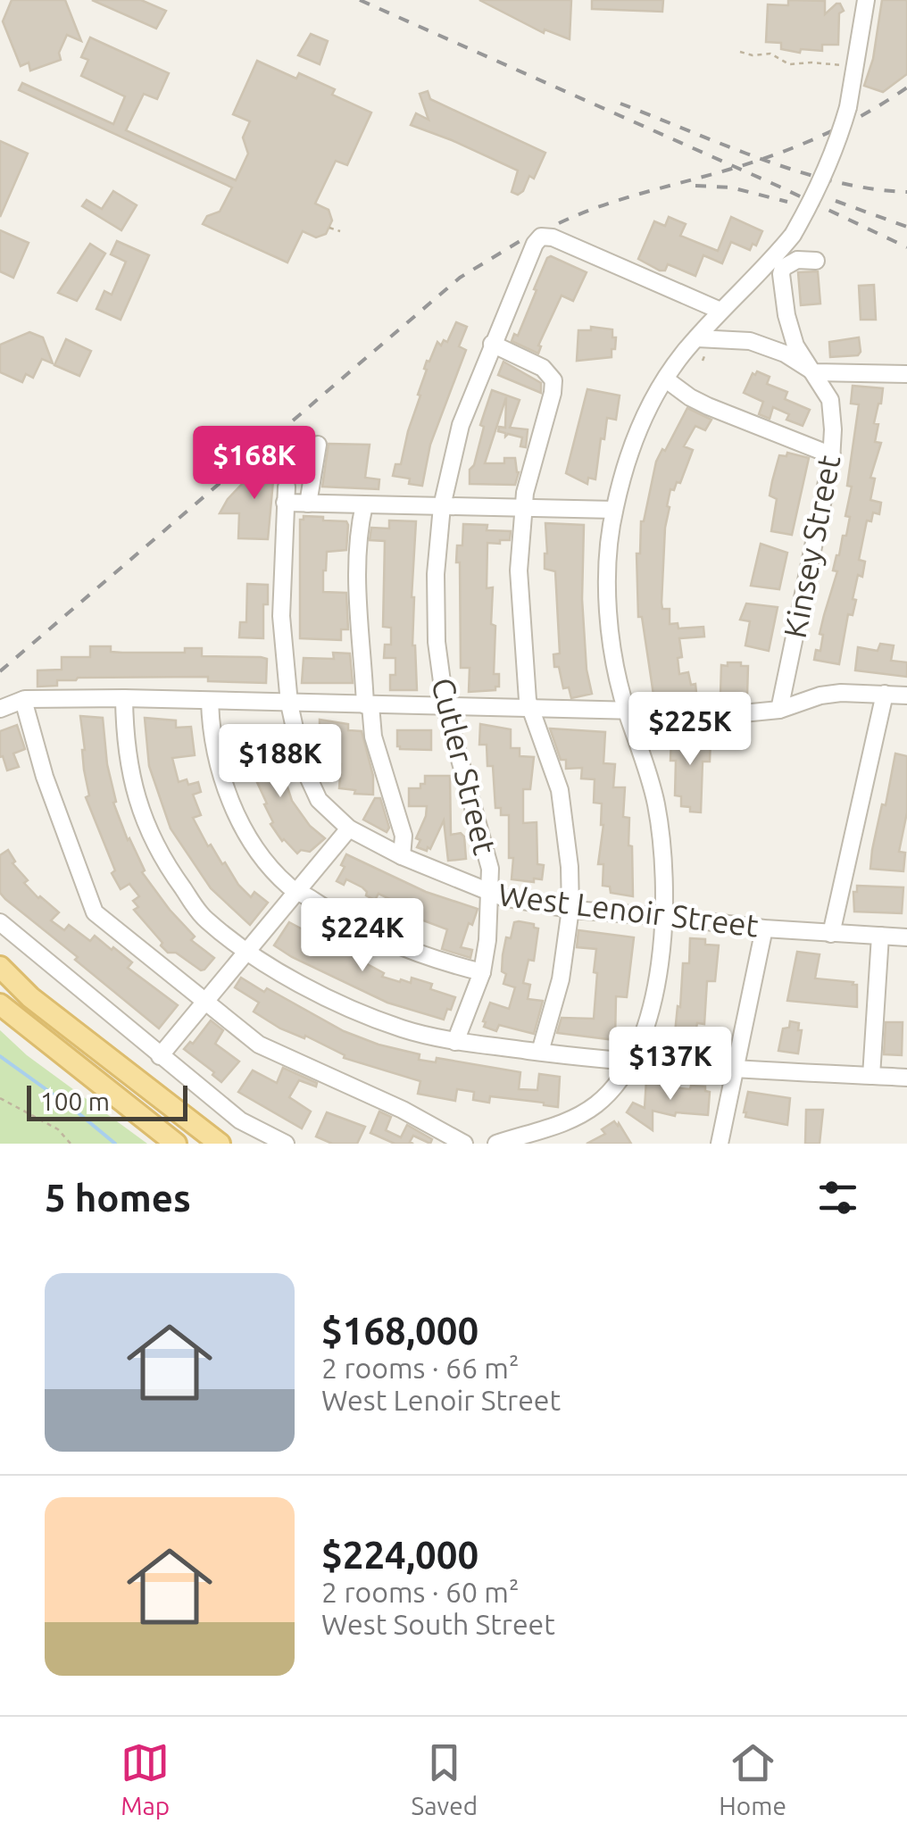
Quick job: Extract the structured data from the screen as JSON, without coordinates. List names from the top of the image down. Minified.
{"streets":{"street":["Kinsey Street","Cutler Street","West Lenoir Street"]},"crossings":[["Cutler Street","West Lenoir Street"]],"scale_bar":"100 m","page":{"price":["$168K","$225K","$188K","$224K","$137K"],"scale":"100 m","heading":"5 homes","list":[{"name":"$168,000","note":"2 rooms · 66 m² · West Lenoir Street"},{"name":"$224,000","note":"2 rooms · 60 m² · West South Street"}],"tabs":["Map","Saved","Home"]}}
